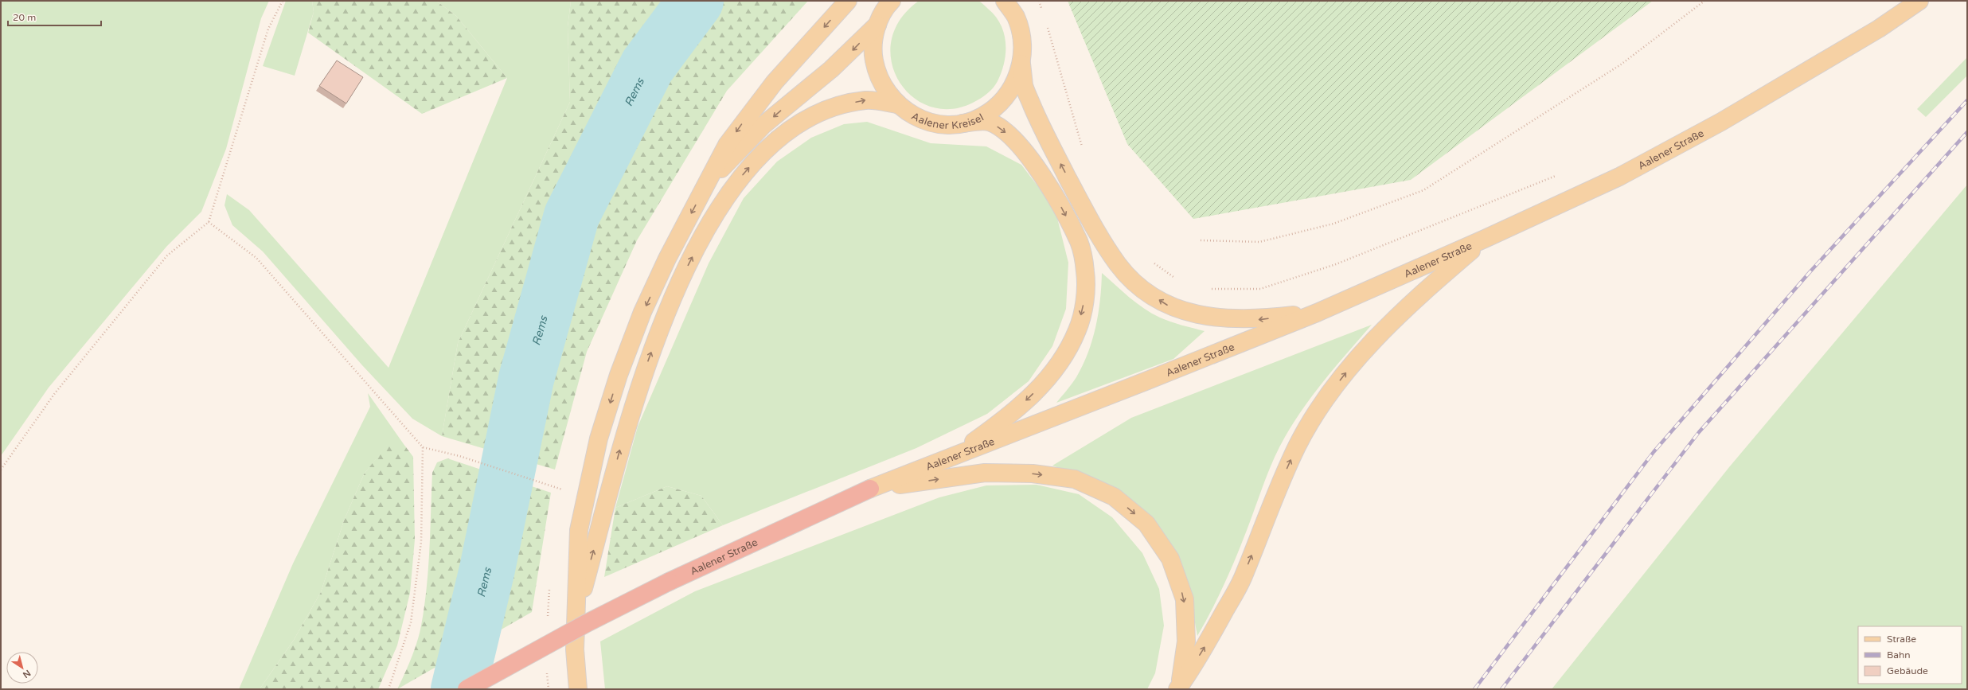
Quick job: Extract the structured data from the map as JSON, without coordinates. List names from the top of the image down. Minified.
{"streets":{"highway":["Aalener Straße"],"main road":["Aalener Kreisel"]},"water":["Rems"],"legend":["Straße","Bahn","Gebäude"],"scale_bar":"20 m","north":"bottom right"}
